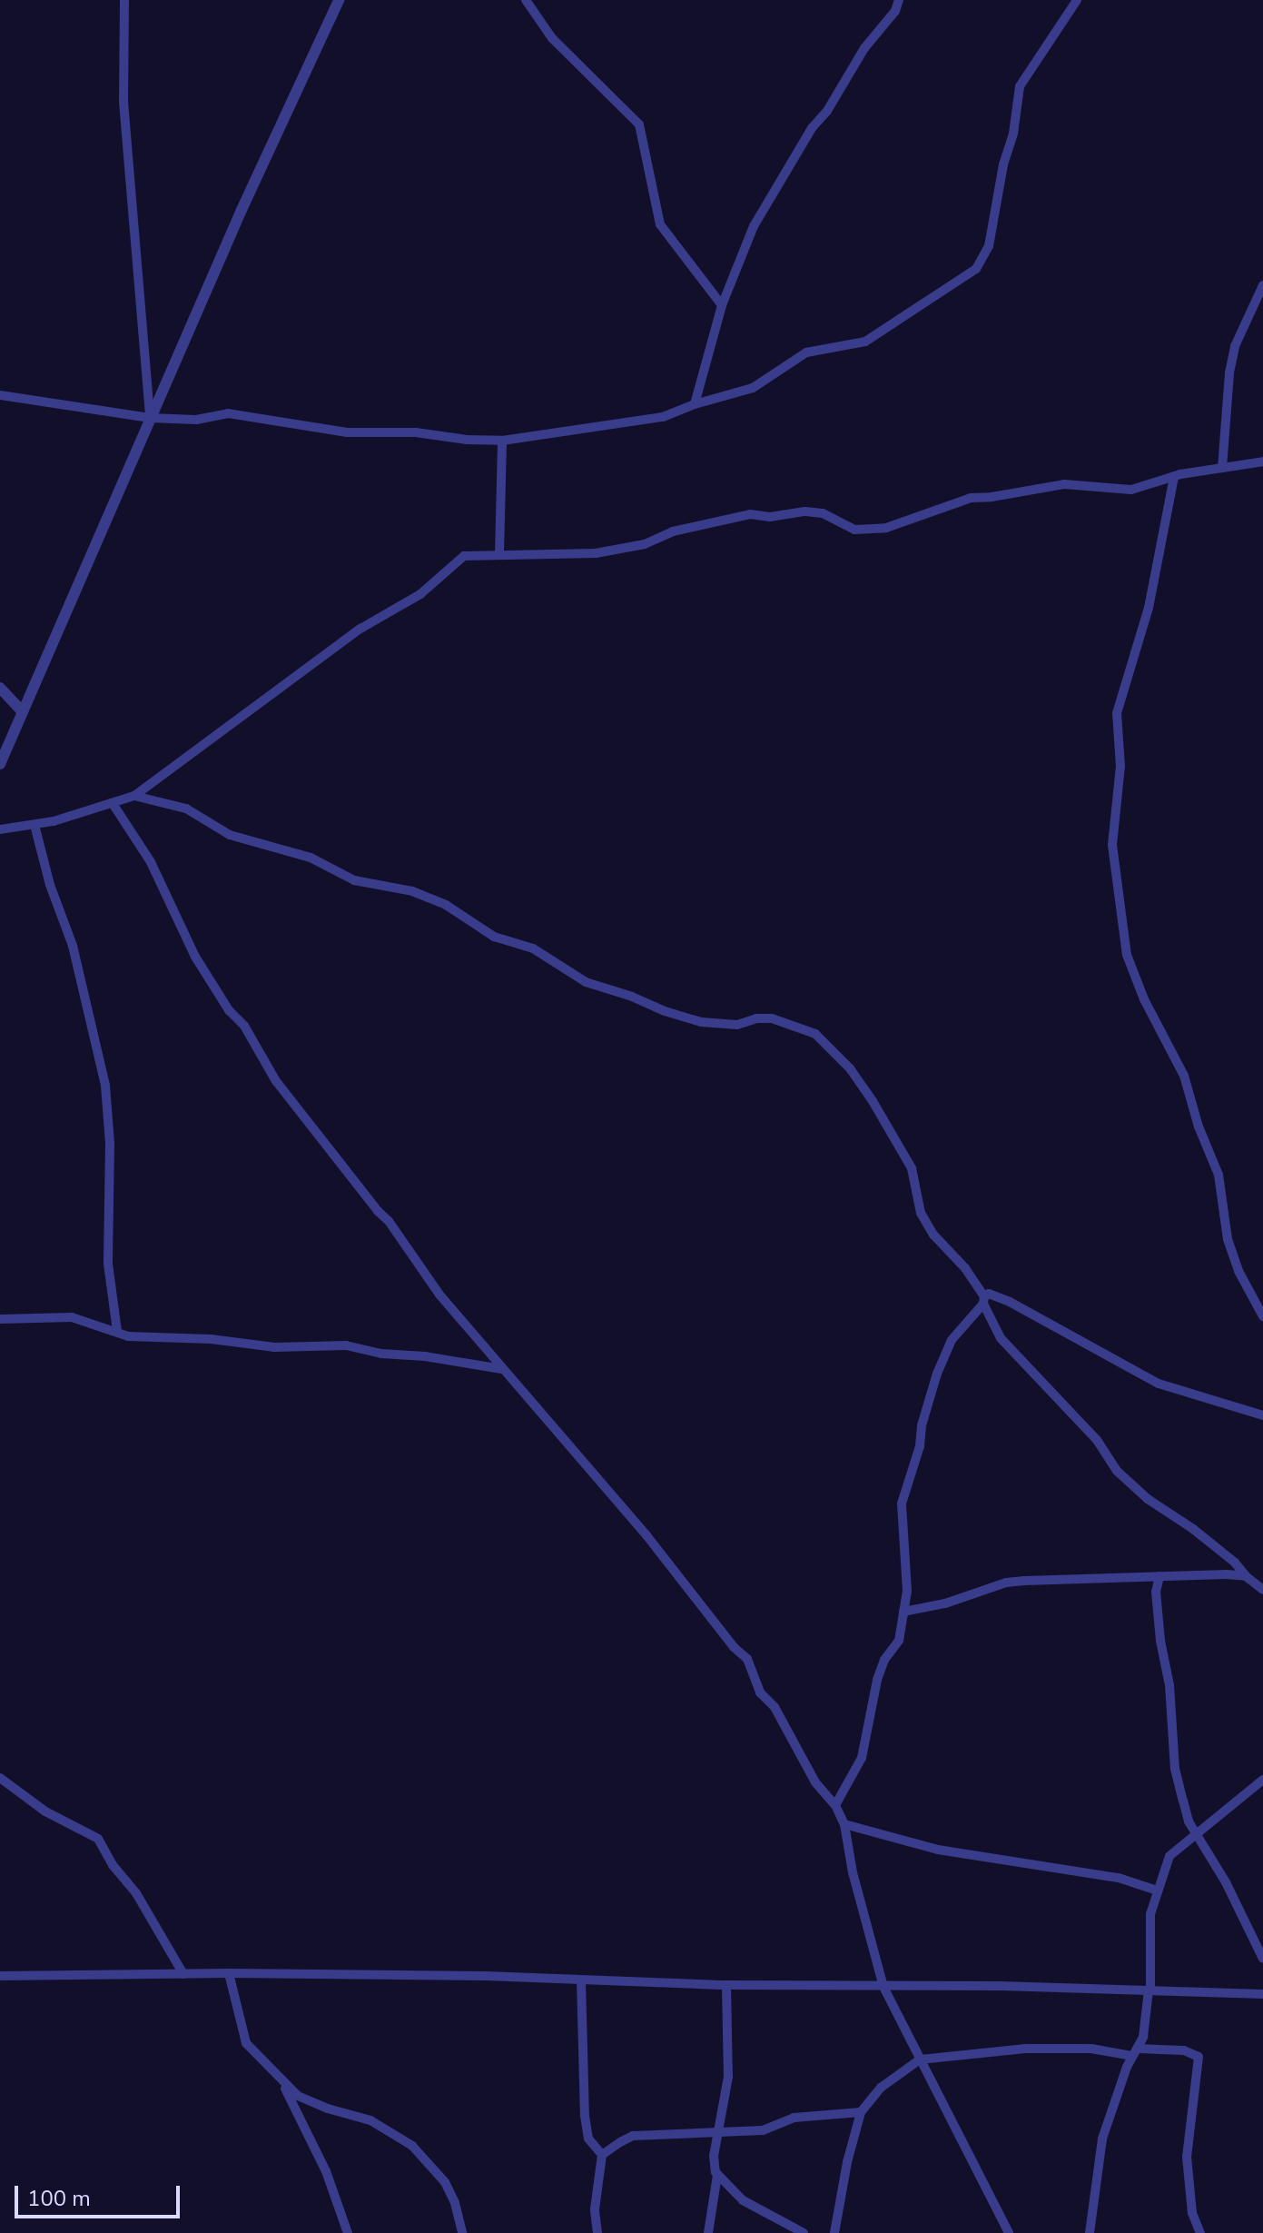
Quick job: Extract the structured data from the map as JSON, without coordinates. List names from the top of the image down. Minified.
{"scale_bar":"100 m"}
